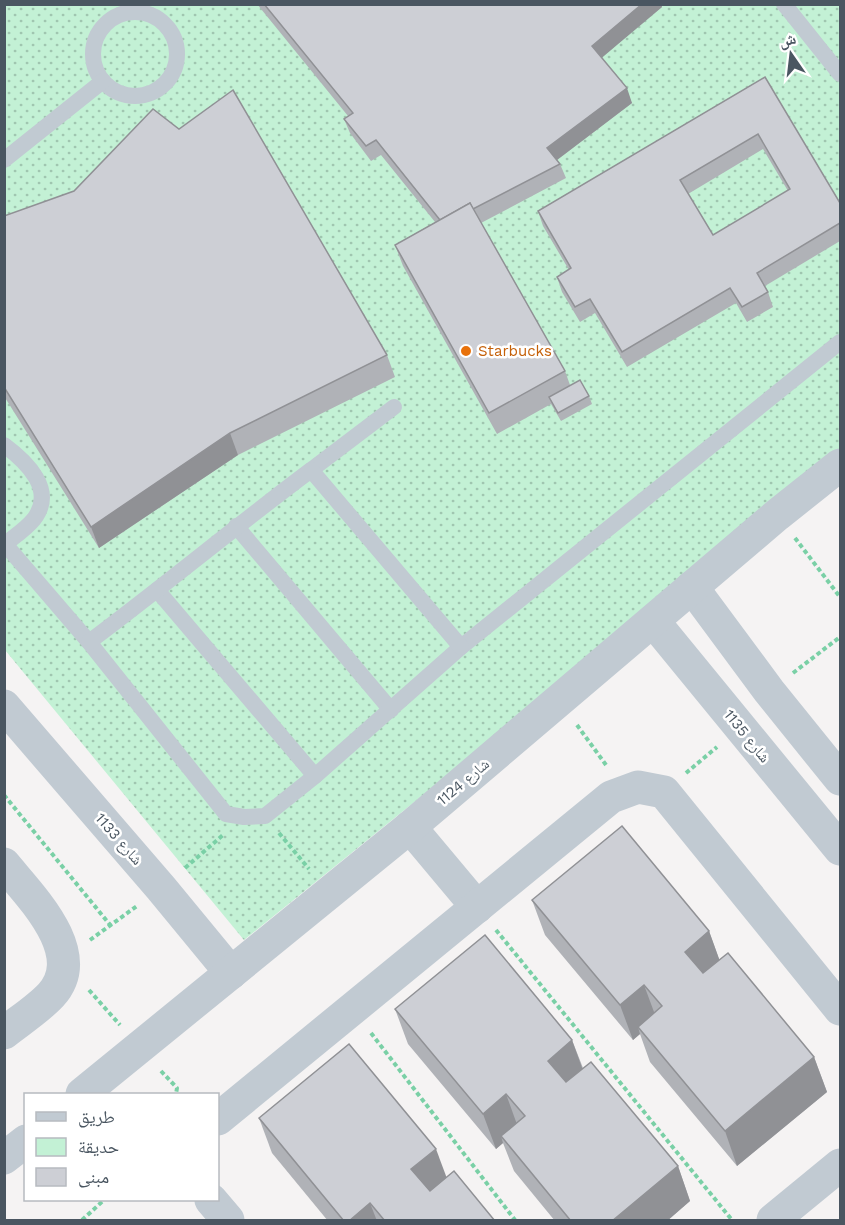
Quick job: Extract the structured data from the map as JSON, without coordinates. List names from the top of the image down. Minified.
{"streets":{"street":["شارع 1135","شارع 1124","شارع 1133"]},"crossings":[["شارع 1135","شارع 1124"],["شارع 1124","شارع 1133"]],"places":["Starbucks"],"legend":["طريق","حديقة","مبنى"],"north":"top"}
